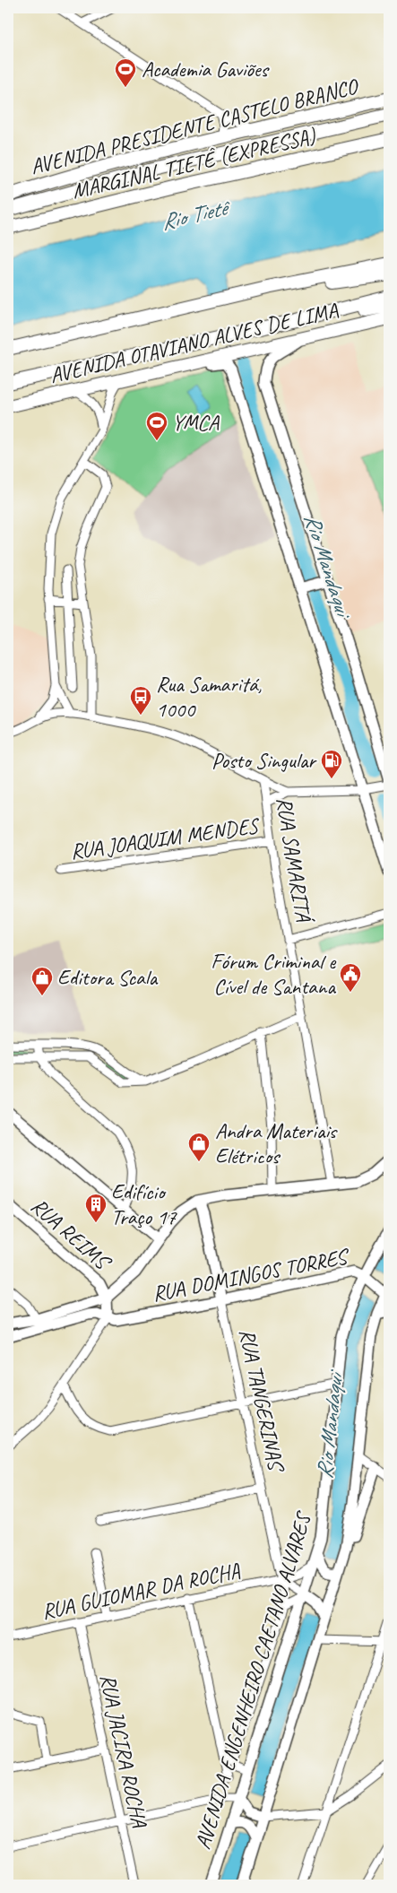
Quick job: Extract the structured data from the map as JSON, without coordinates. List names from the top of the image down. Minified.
{"streets":{"highway":["AVENIDA PRESIDENTE CASTELO BRANCO","MARGINAL TIETÊ (EXPRESSA)","AVENIDA OTAVIANO ALVES DE LIMA"],"main road":["RUA REIMS","RUA DOMINGOS TORRES","RUA TANGERINAS","AVENIDA ENGENHEIRO CAETANO ALVARES"],"street":["RUA JOAQUIM MENDES","RUA SAMARITÁ","RUA GUIOMAR DA ROCHA","RUA JACIRA ROCHA"]},"crossings":[["RUA JOAQUIM MENDES","RUA SAMARITÁ"],["RUA REIMS","RUA DOMINGOS TORRES"],["RUA DOMINGOS TORRES","RUA TANGERINAS"],["RUA DOMINGOS TORRES","AVENIDA ENGENHEIRO CAETANO ALVARES"],["RUA TANGERINAS","RUA GUIOMAR DA ROCHA"],["RUA GUIOMAR DA ROCHA","AVENIDA ENGENHEIRO CAETANO ALVARES"],["RUA GUIOMAR DA ROCHA","RUA JACIRA ROCHA"]],"water":["Rio Tietê","Rio Mandaqui"],"places":{"sports":["Academia Gaviões","YMCA"],"bus stop":["Rua Samaritá, 1000"],"fuel station":["Posto Singular"],"public building":["Fórum Criminal e Cível de Santana"],"shop":["Editora Scala","Andra Materiais Elétricos"],"building":["Edifício Traço 17"]}}
